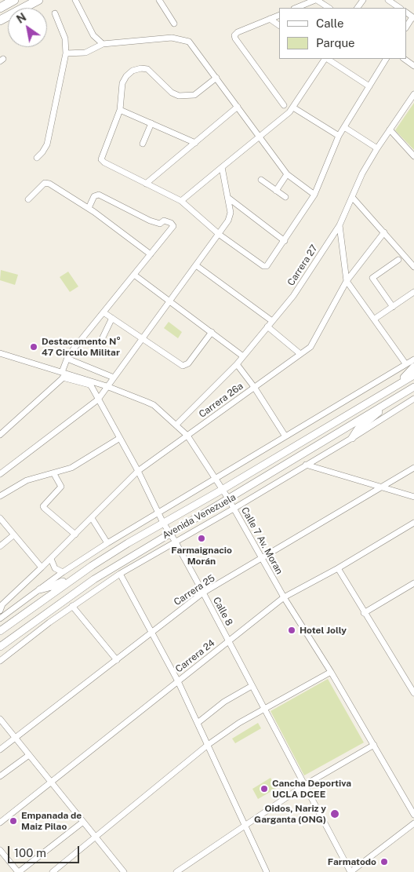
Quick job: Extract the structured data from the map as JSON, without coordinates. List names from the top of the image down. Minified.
{"streets":{"street":["Carrera 27","Carrera 26a","Avenida Venezuela","Calle 7 Av. Moran","Carrera 25","Calle 8","Carrera 24"]},"crossings":[["Carrera 27","Calle 7 Av. Moran"],["Carrera 26a","Calle 7 Av. Moran"],["Carrera 26a","Calle 8"],["Avenida Venezuela","Calle 7 Av. Moran"],["Avenida Venezuela","Calle 8"],["Calle 7 Av. Moran","Carrera 25"],["Calle 7 Av. Moran","Calle 8"],["Calle 7 Av. Moran","Carrera 24"],["Carrera 25","Calle 8"],["Calle 8","Carrera 24"]],"places":["Destacamento N° 47 Circulo Militar","Farmaignacio Morán","Hotel Jolly","Cancha Deportiva UCLA DCEE","Oidos, Nariz y Garganta (ONG)","Empanada de Maiz Pilao","Farmatodo"],"legend":["Calle","Parque"],"scale_bar":"100 m","north":"top left"}
